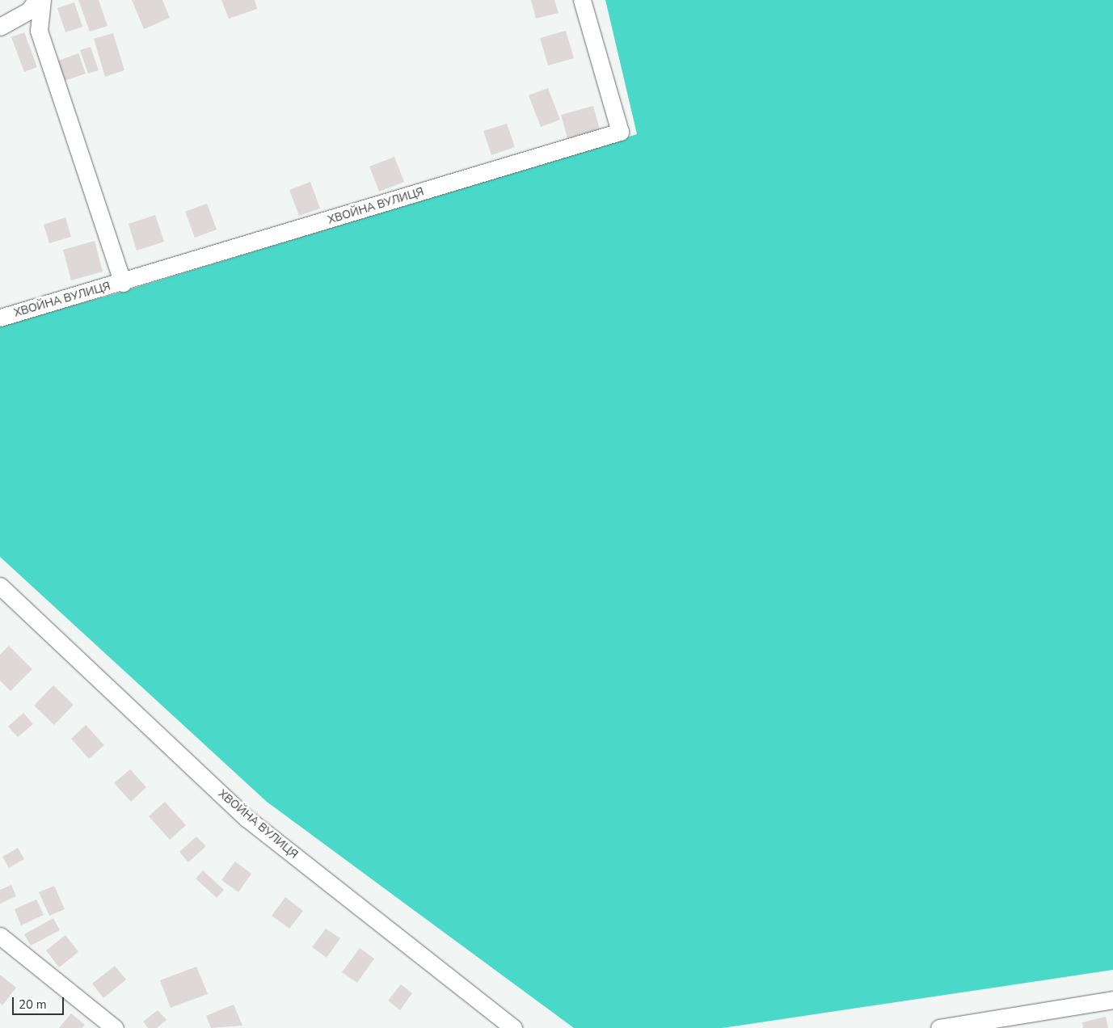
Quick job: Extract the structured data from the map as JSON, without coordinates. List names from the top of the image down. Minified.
{"streets":{"street":["ХВОЙНА ВУЛИЦЯ"]},"scale_bar":"20 m"}
